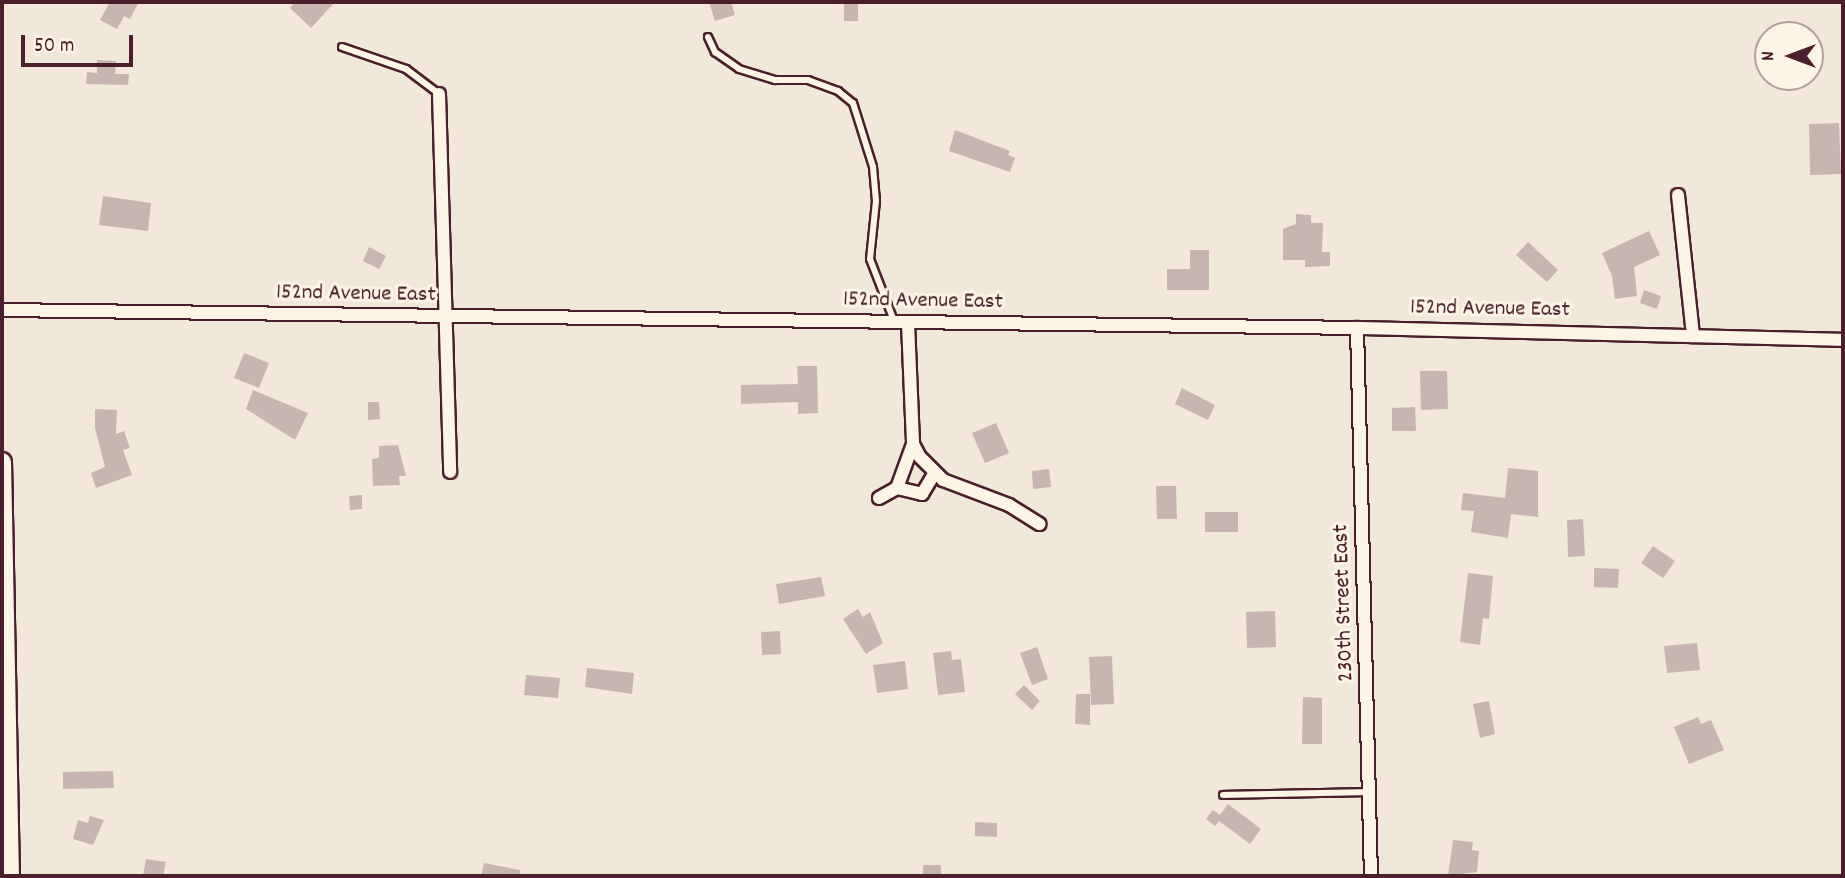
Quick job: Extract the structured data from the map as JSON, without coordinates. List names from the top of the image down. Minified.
{"streets":{"street":["152nd Avenue East","230th Street East"]},"crossings":[["152nd Avenue East","230th Street East"]],"scale_bar":"50 m","north":"left"}
